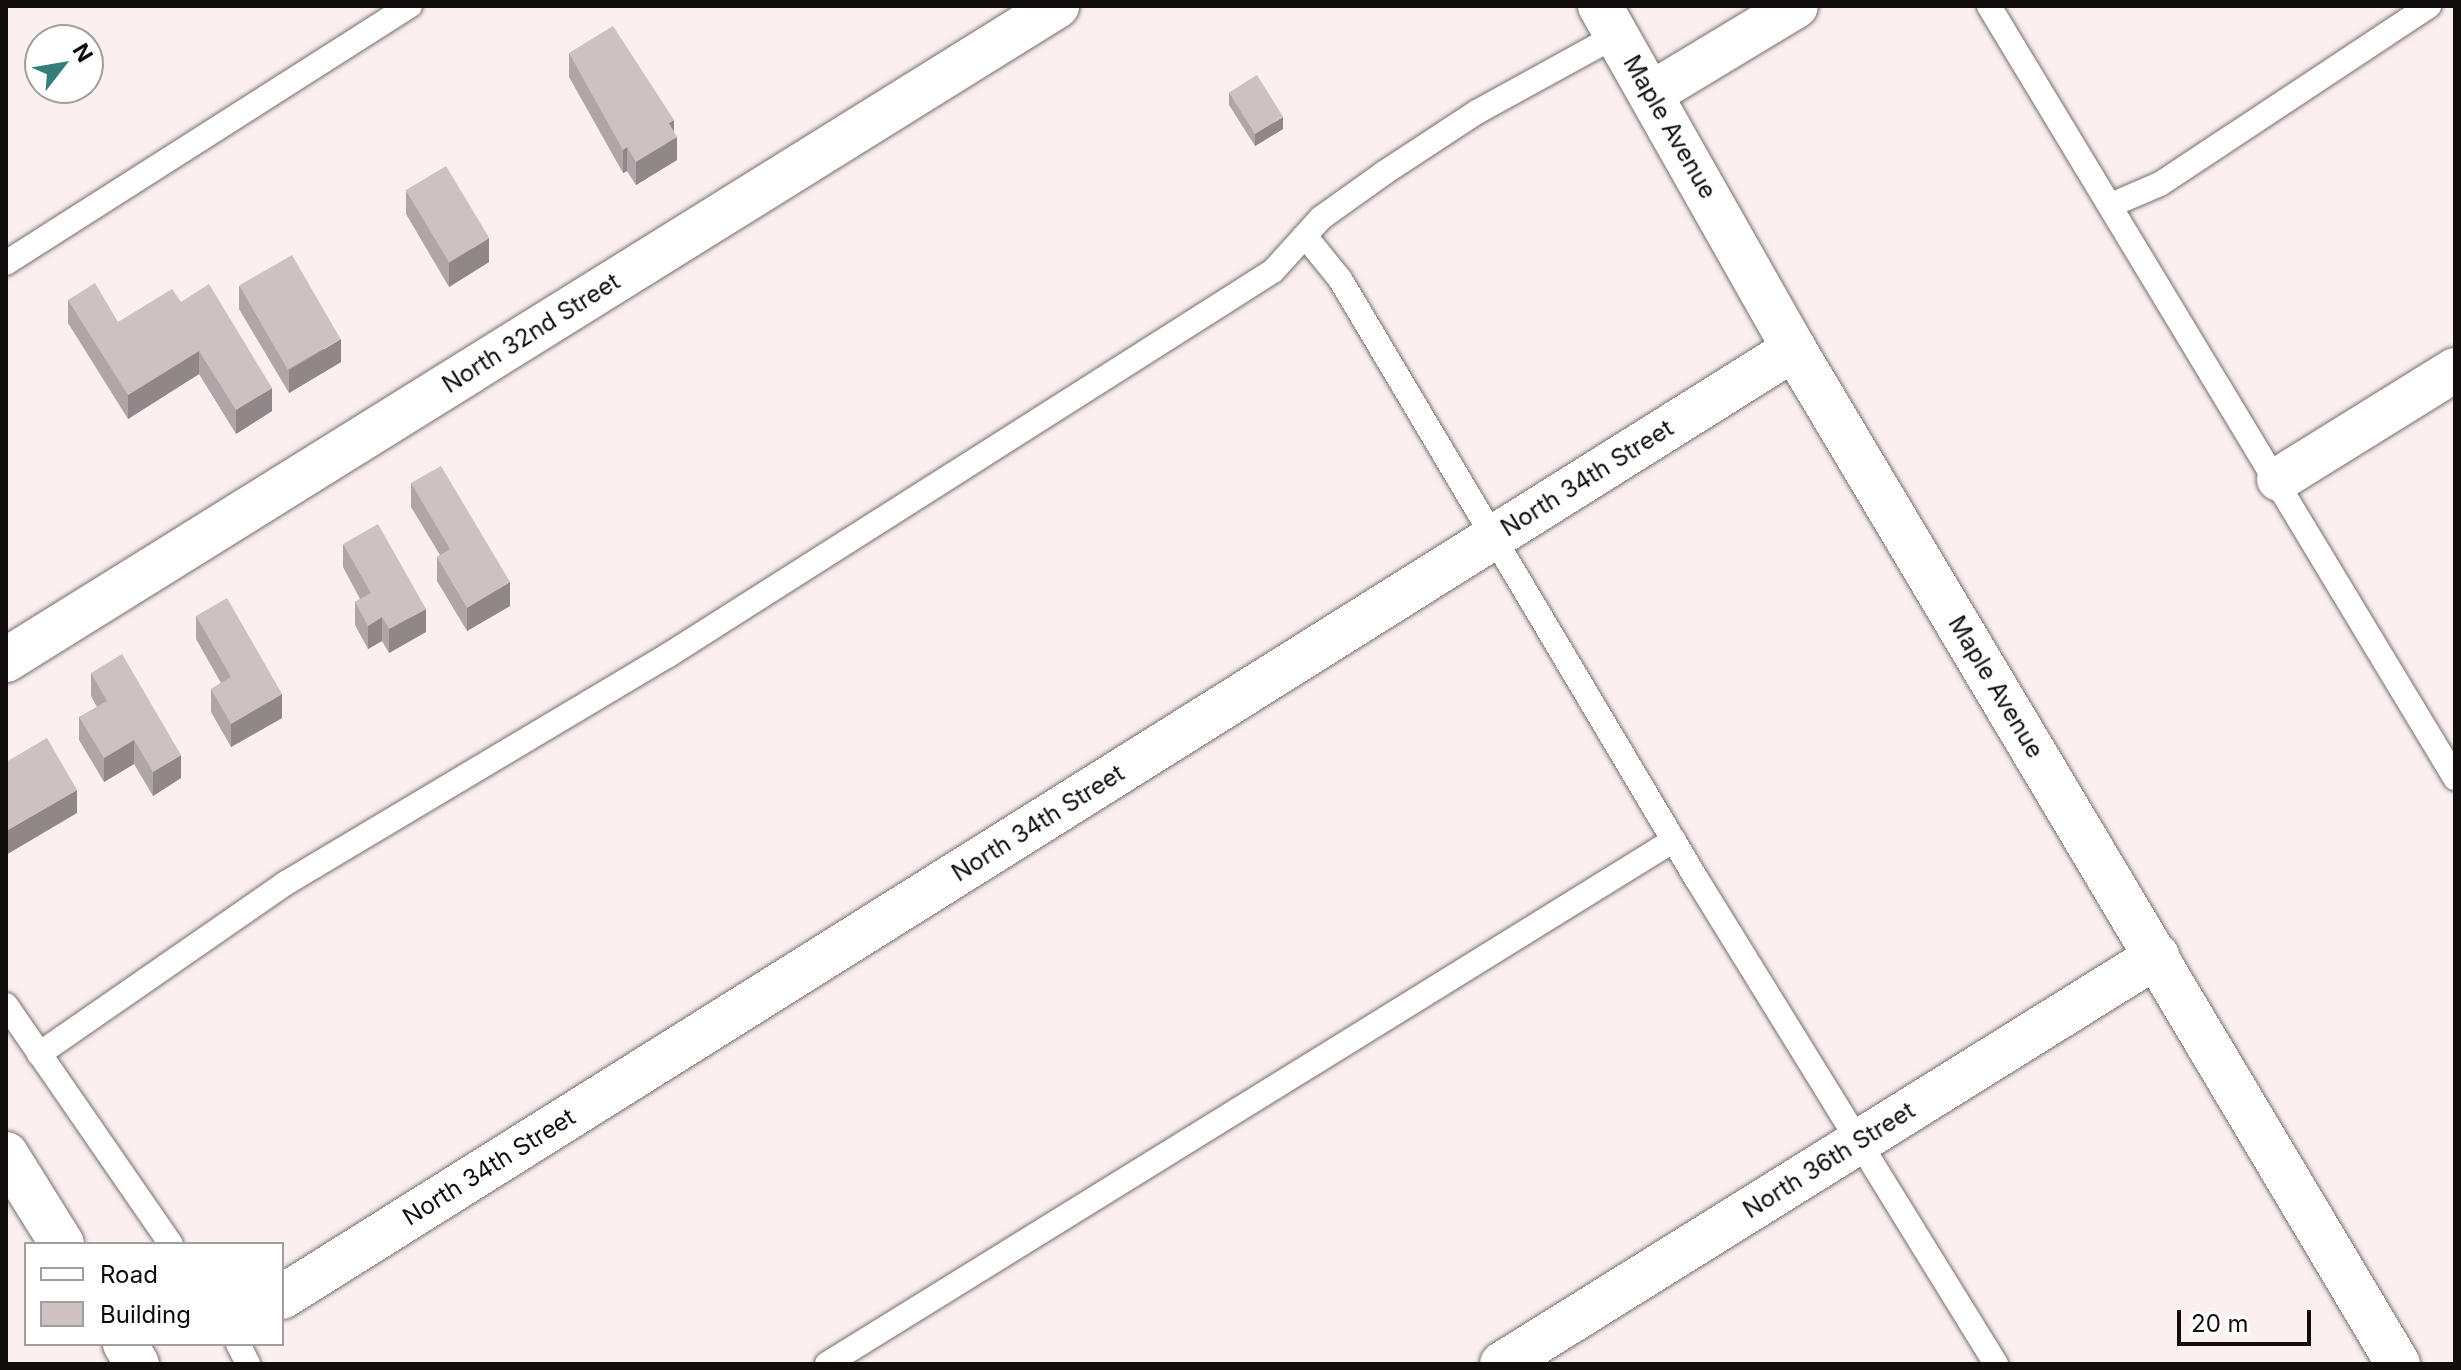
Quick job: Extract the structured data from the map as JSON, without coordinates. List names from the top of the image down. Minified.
{"streets":{"street":["Maple Avenue","North 32nd Street","North 34th Street","North 36th Street"]},"crossings":[["Maple Avenue","North 34th Street"],["Maple Avenue","North 36th Street"]],"legend":["Road","Building"],"scale_bar":"20 m","north":"top right"}
